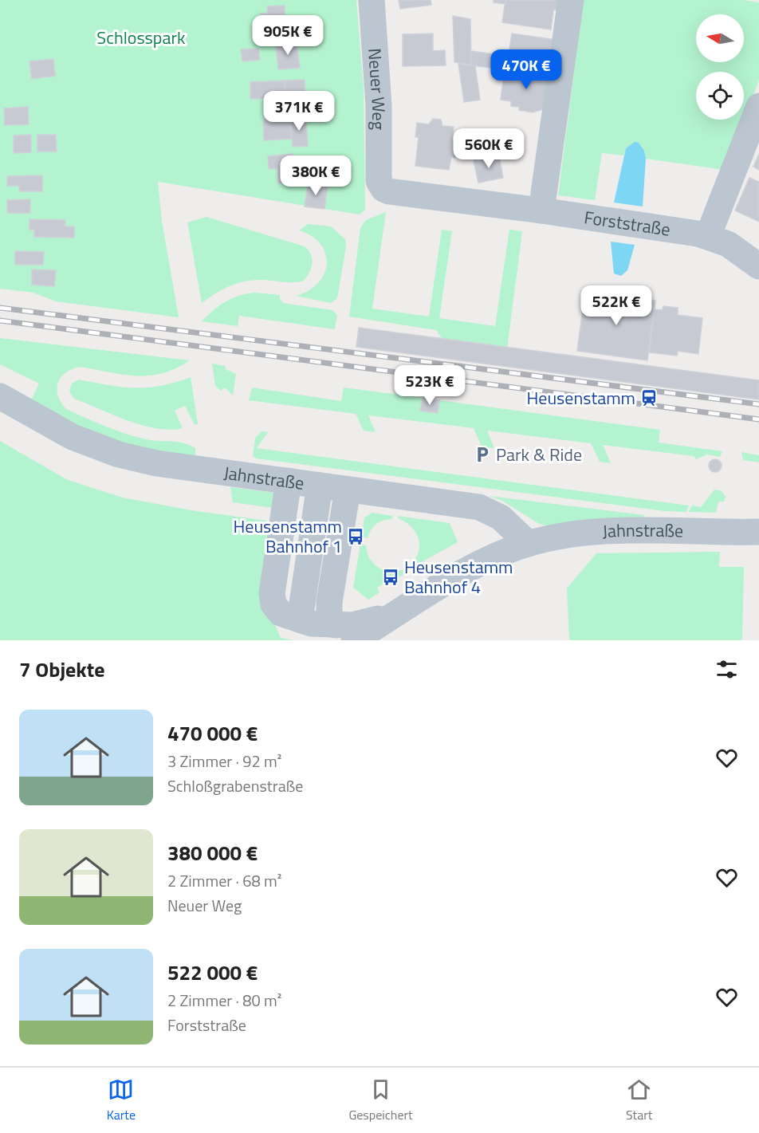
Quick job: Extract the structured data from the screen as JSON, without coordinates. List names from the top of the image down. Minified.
{"streets":{"street":["Neuer Weg","Forststraße","Jahnstraße"]},"crossings":[["Neuer Weg","Forststraße"]],"parks":["Schlosspark"],"places":{"station":["Heusenstamm"],"parking":["Park & Ride"],"bus stop":["Heusenstamm Bahnhof 1","Heusenstamm Bahnhof 4"]},"north":"left","page":{"price":["905K €","470K €","371K €","560K €","380K €","522K €","523K €"],"heading":"7 Objekte","list":[{"name":"470 000 €","note":"3 Zimmer · 92 m² · Schloßgrabenstraße"},{"name":"380 000 €","note":"2 Zimmer · 68 m² · Neuer Weg"},{"name":"522 000 €","note":"2 Zimmer · 80 m² · Forststraße"}],"tabs":["Karte","Gespeichert","Start"]}}
